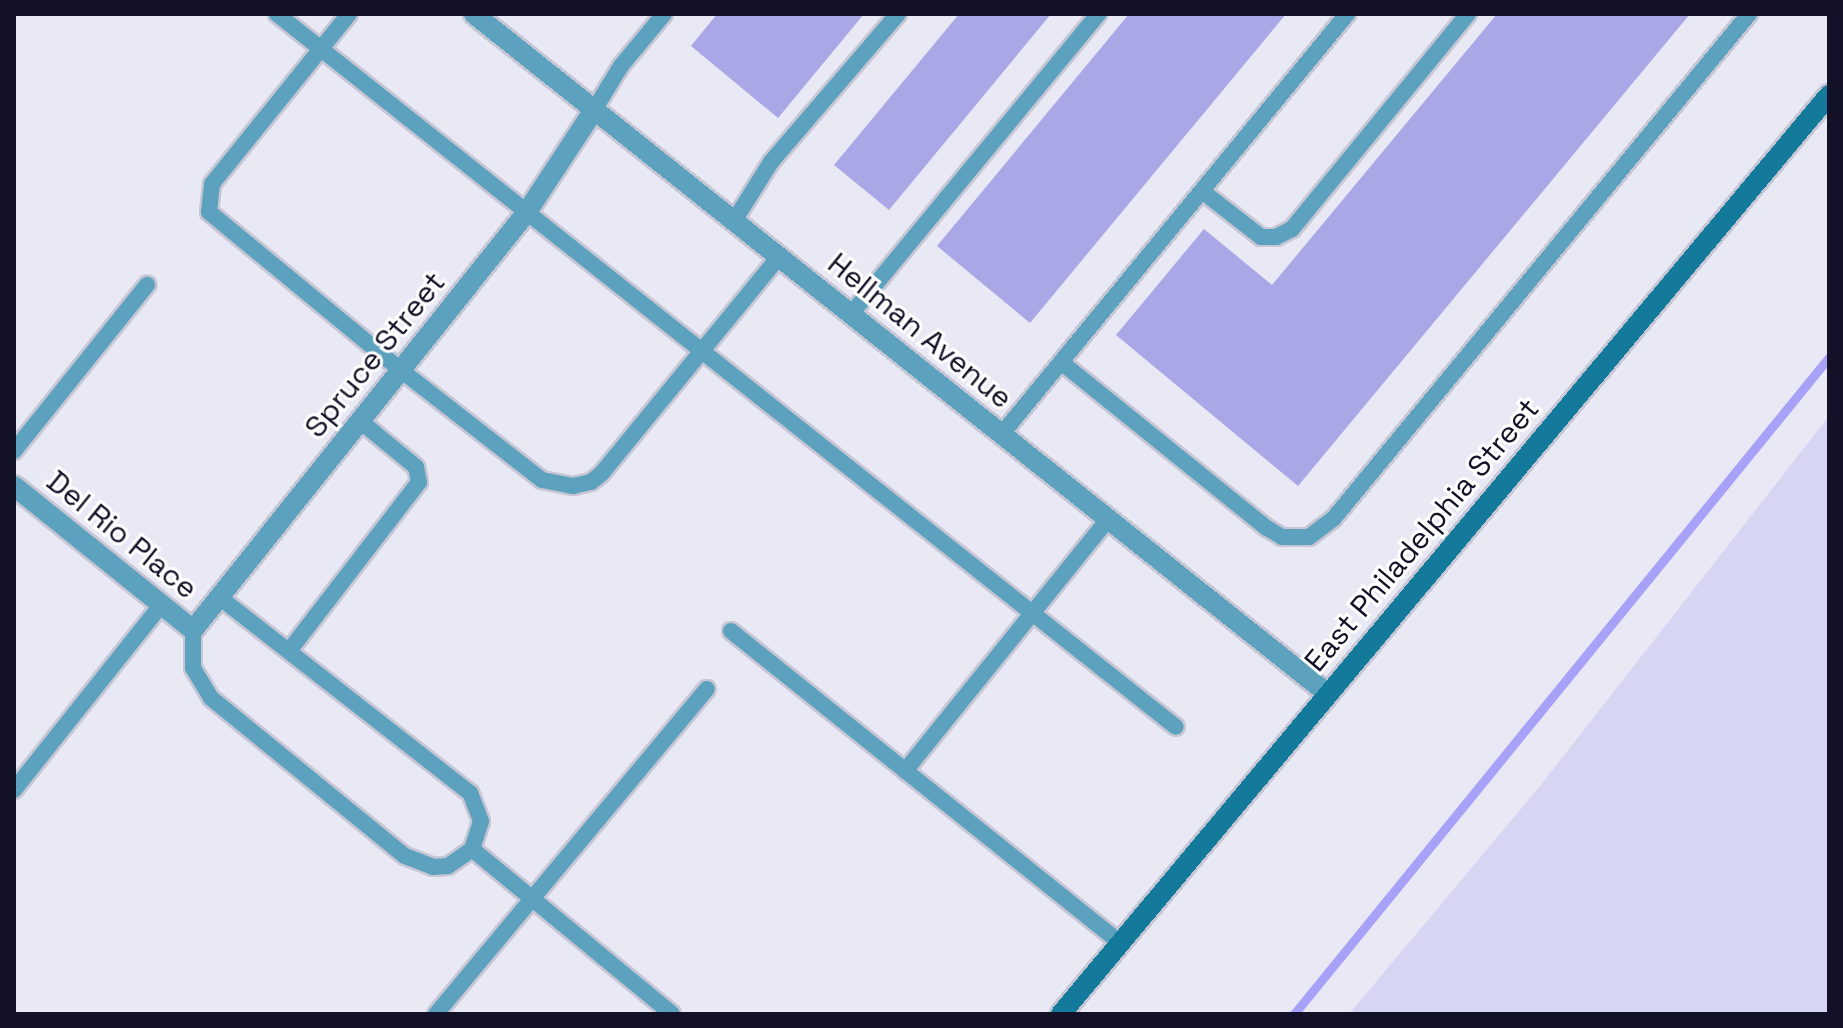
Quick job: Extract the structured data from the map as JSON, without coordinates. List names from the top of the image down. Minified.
{"streets":{"street":["Hellman Avenue","Spruce Street","Del Rio Place","East Philadelphia Street"]},"crossings":[["Hellman Avenue","Spruce Street"],["Hellman Avenue","East Philadelphia Street"],["Spruce Street","Del Rio Place"]]}
